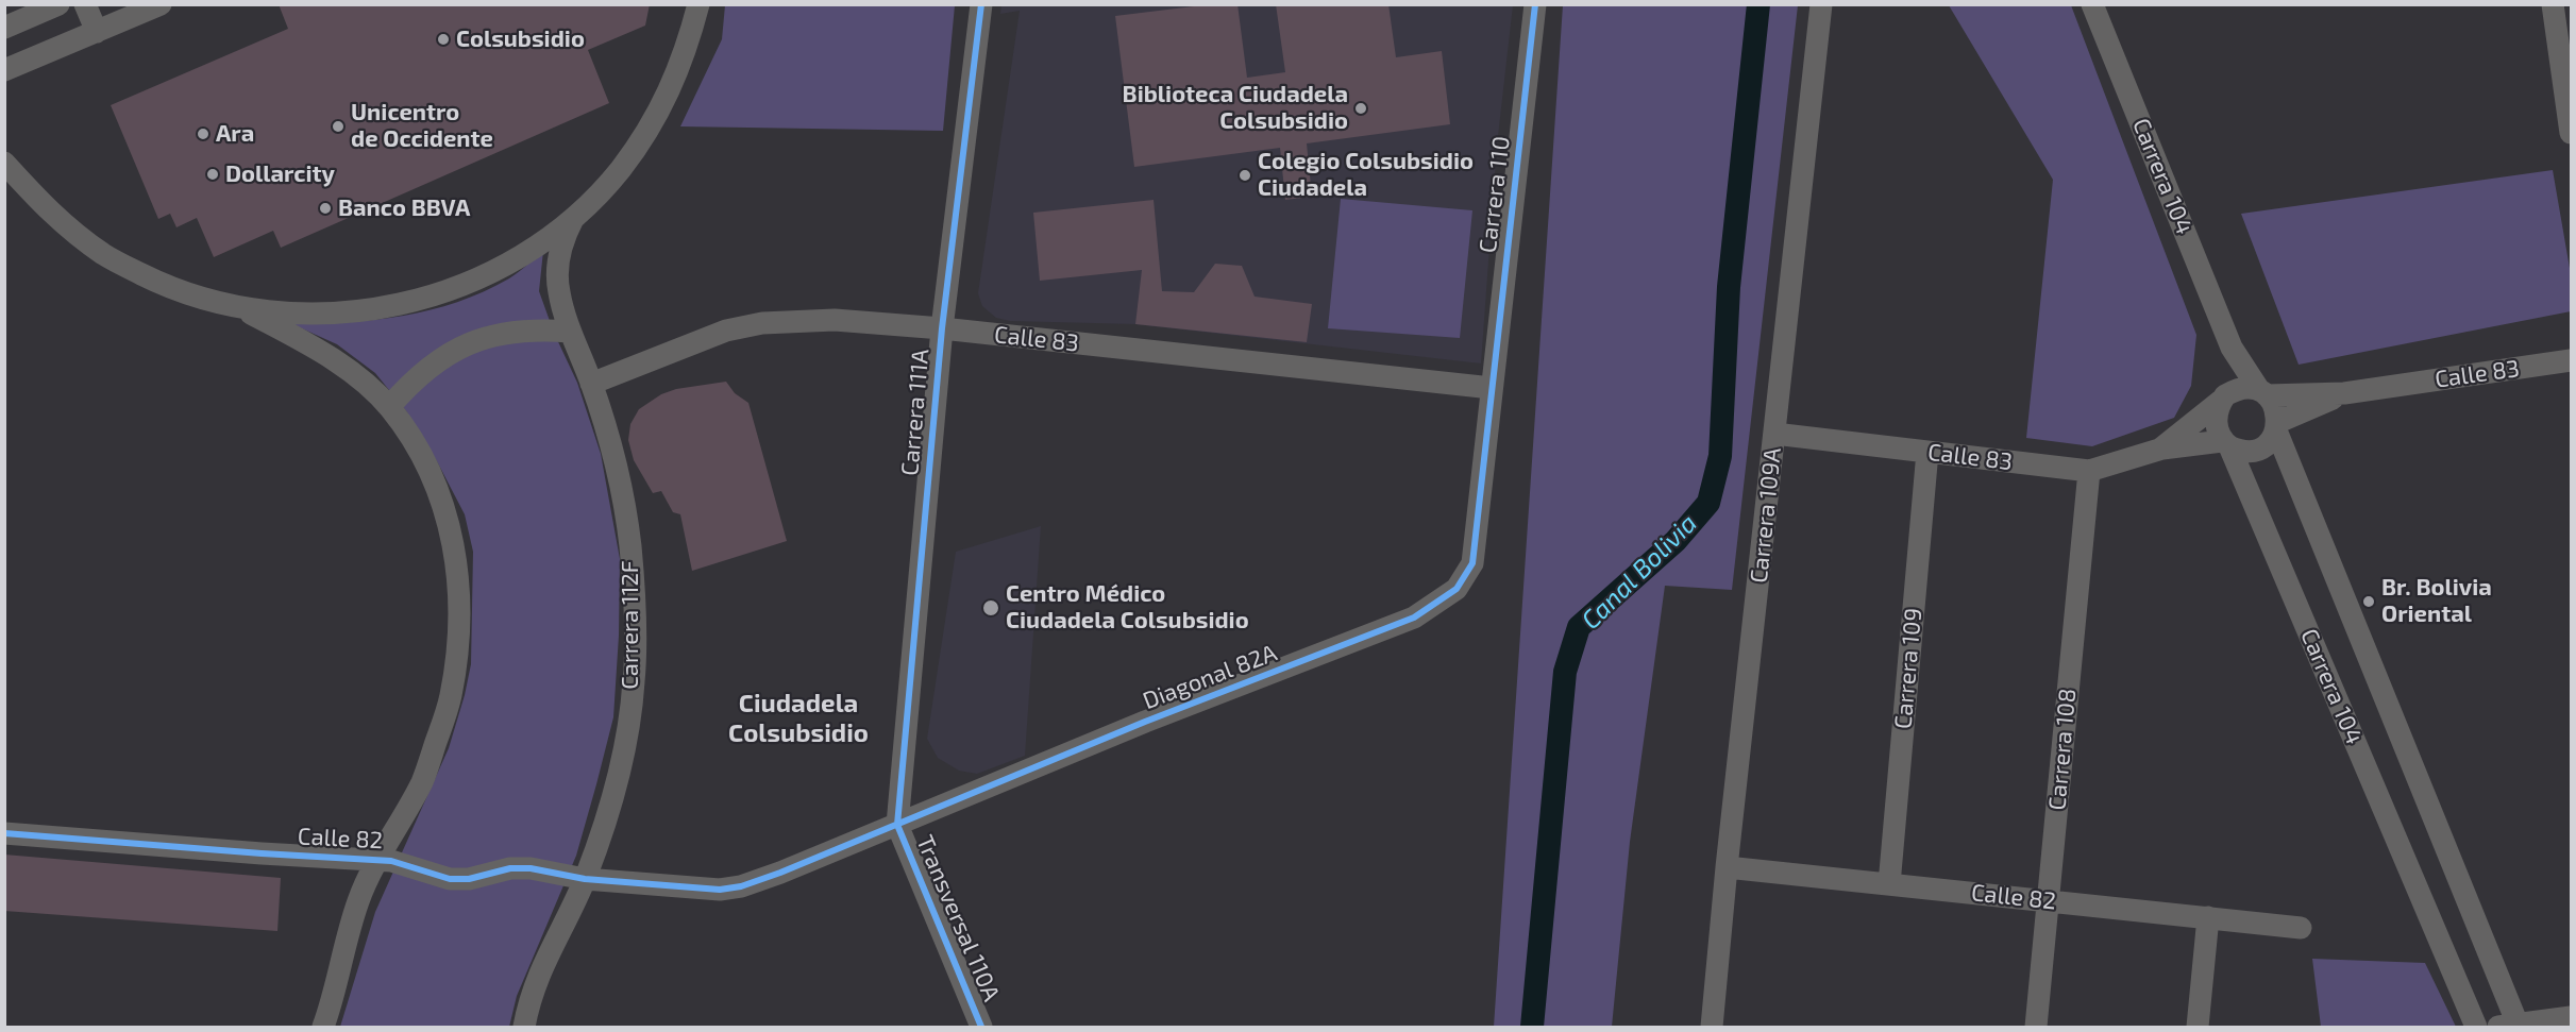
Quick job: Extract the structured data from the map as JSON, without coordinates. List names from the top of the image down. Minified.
{"streets":{"street":["Carrera 104","Carrera 110","Calle 83","Carrera 111A","Carrera 109A","Carrera 112F","Carrera 109","Diagonal 82A","Carrera 108","Calle 82","Transversal 110A"]},"crossings":[["Carrera 104","Calle 83"],["Carrera 110","Calle 83"],["Carrera 110","Diagonal 82A"],["Calle 83","Carrera 111A"],["Calle 83","Carrera 109A"],["Calle 83","Carrera 112F"],["Calle 83","Carrera 109"],["Calle 83","Diagonal 82A"],["Calle 83","Carrera 108"],["Carrera 111A","Diagonal 82A"],["Carrera 111A","Transversal 110A"],["Carrera 109A","Calle 82"],["Carrera 112F","Calle 82"],["Carrera 109","Calle 82"],["Diagonal 82A","Calle 82"],["Diagonal 82A","Transversal 110A"],["Carrera 108","Calle 82"]],"districts":["Ciudadela Colsubsidio"],"water":["Canal Bolivia"],"places":["Colsubsidio","Biblioteca Ciudadela Colsubsidio","Unicentro de Occidente","Ara","Dollarcity","Colegio Colsubsidio Ciudadela","Banco BBVA","Br. Bolivia Oriental","Centro Médico Ciudadela Colsubsidio"]}
